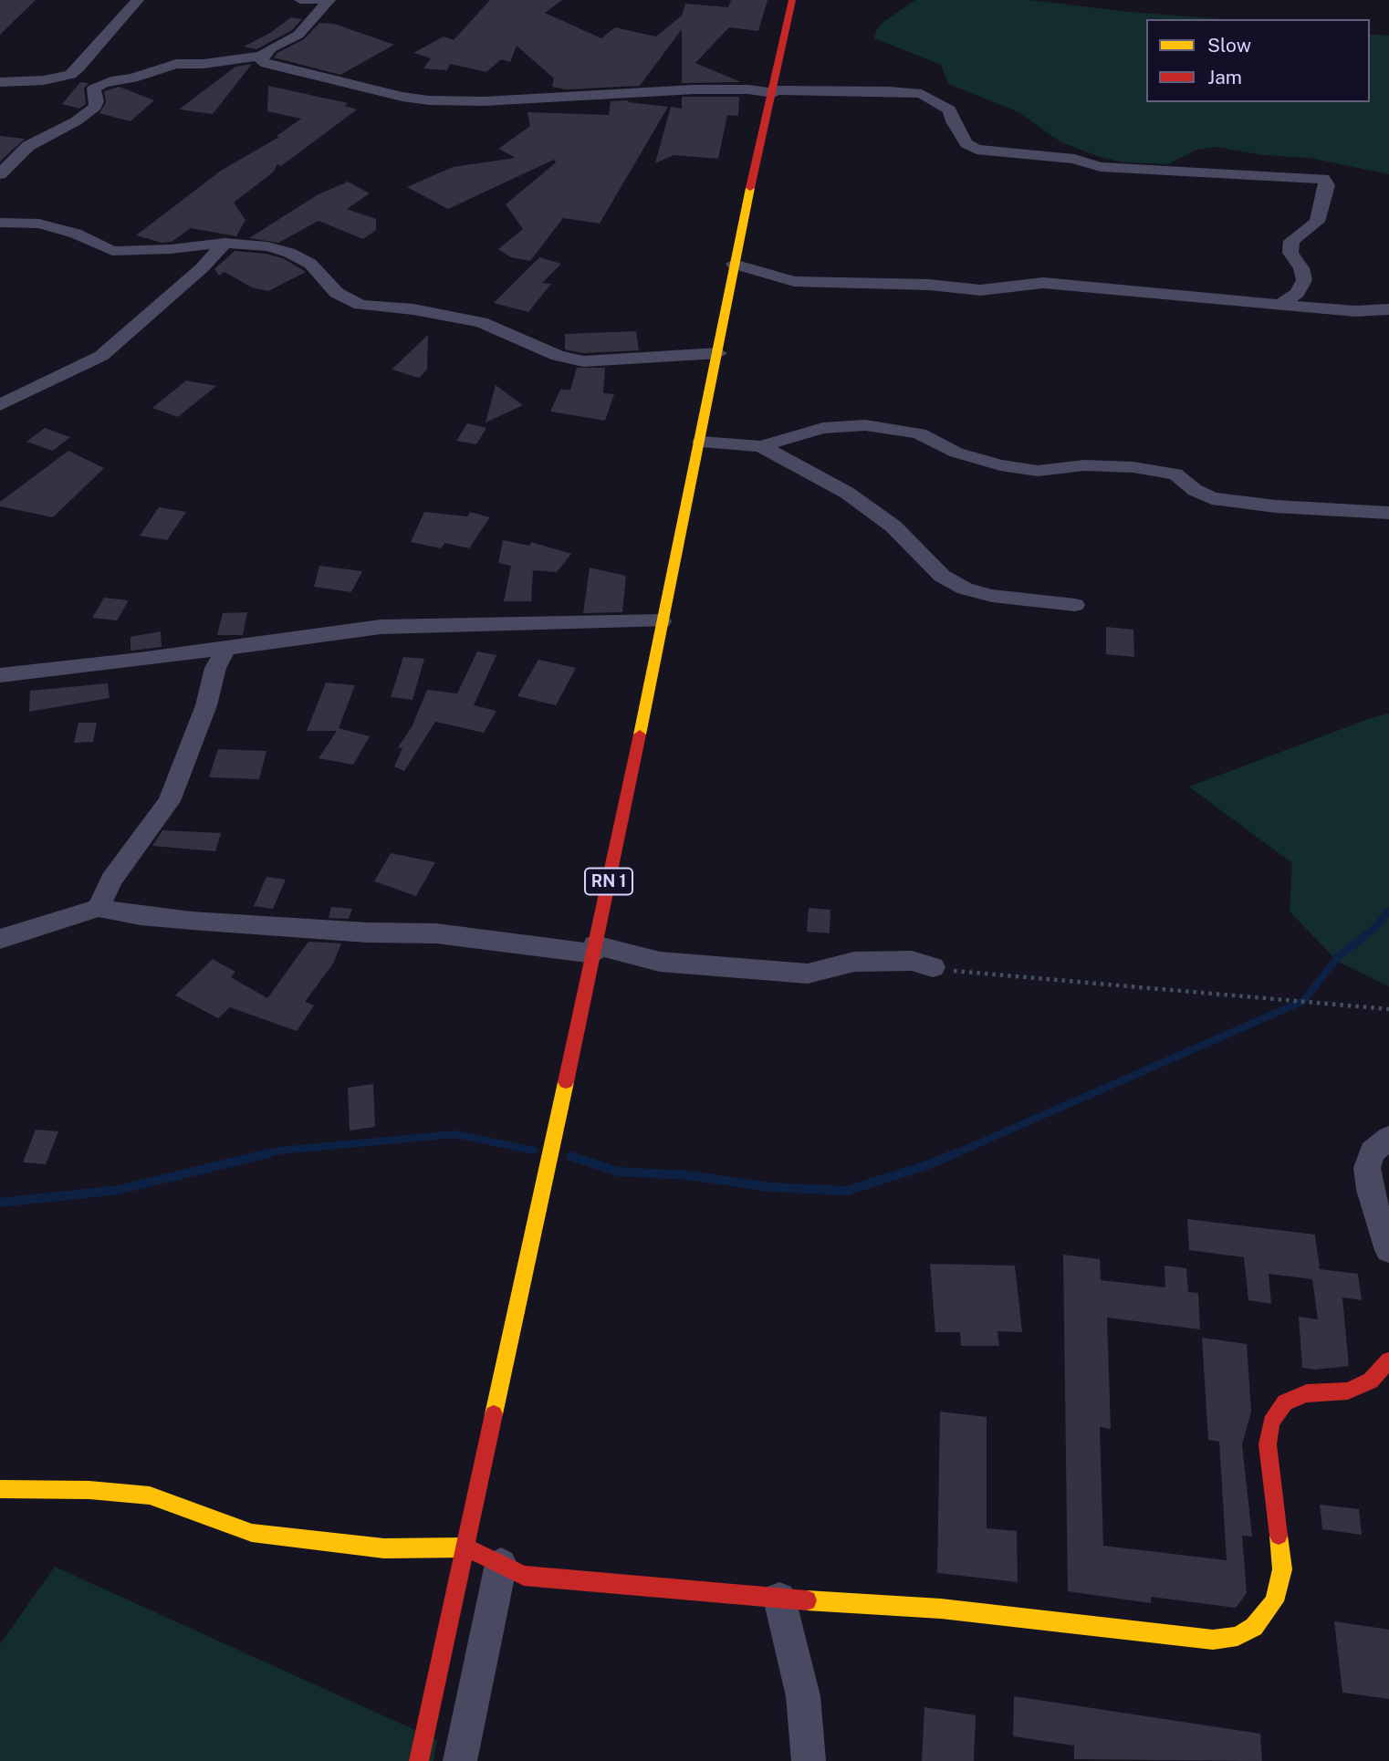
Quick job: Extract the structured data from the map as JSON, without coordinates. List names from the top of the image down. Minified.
{"streets":{"main road":["RN 1"]},"legend":["Slow","Jam"]}
